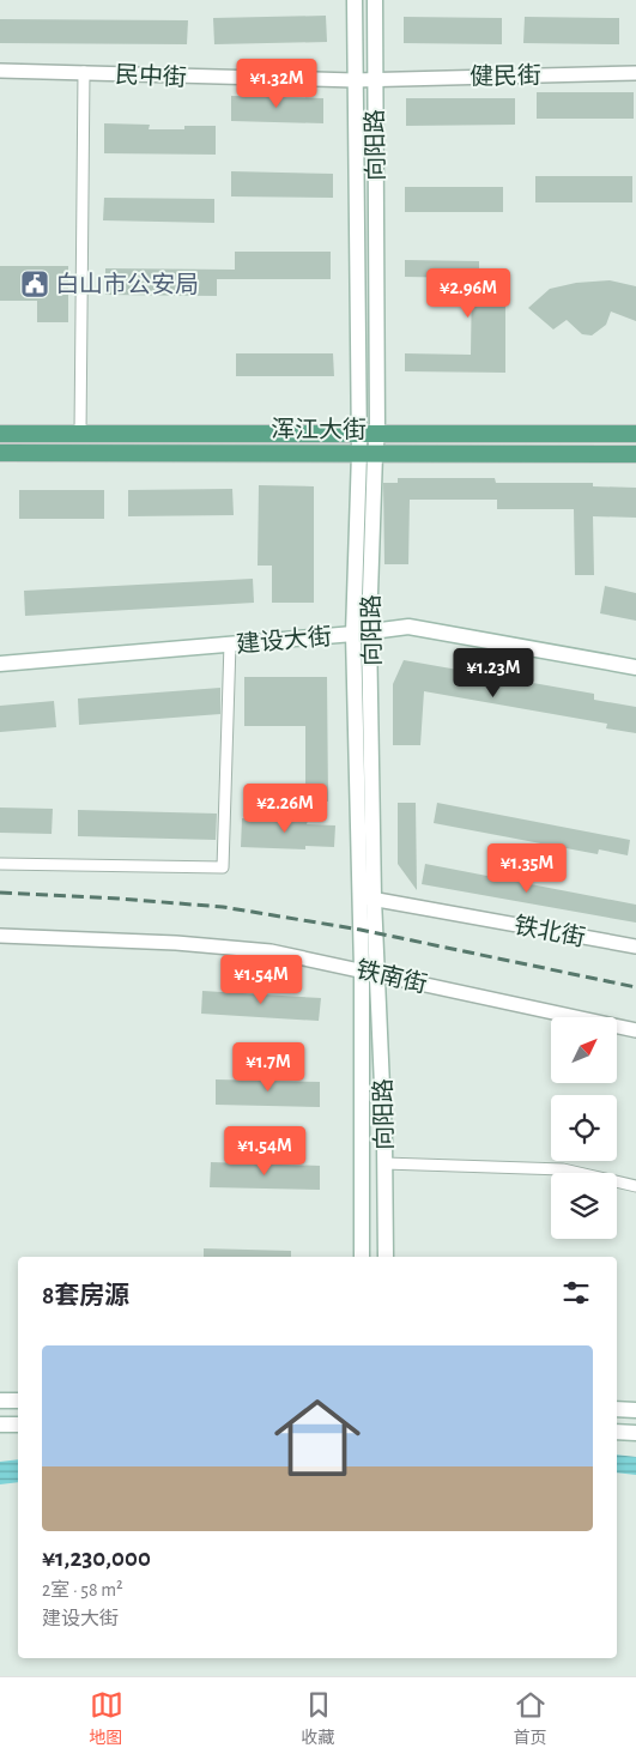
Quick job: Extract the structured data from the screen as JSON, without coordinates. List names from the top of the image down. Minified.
{"streets":{"main road":["向阳路","浑江大街","建设大街"],"street":["民中街","健民街","铁北街","铁南街"]},"crossings":[["民中街","健民街"],["民中街","向阳路"],["健民街","向阳路"],["向阳路","浑江大街"],["向阳路","建设大街"],["向阳路","铁北街"],["向阳路","铁南街"]],"places":{"public building":["白山市公安局"]},"north":"top right","page":{"price":["¥1.32M","¥2.96M","¥1.23M","¥2.26M","¥1.35M","¥1.54M","¥1.7M","¥1.54M"],"heading":"8套房源","list":[{"name":"¥1,230,000","note":"2室 · 58 m² · 建设大街"}],"tabs":["地图","收藏","首页"]}}
